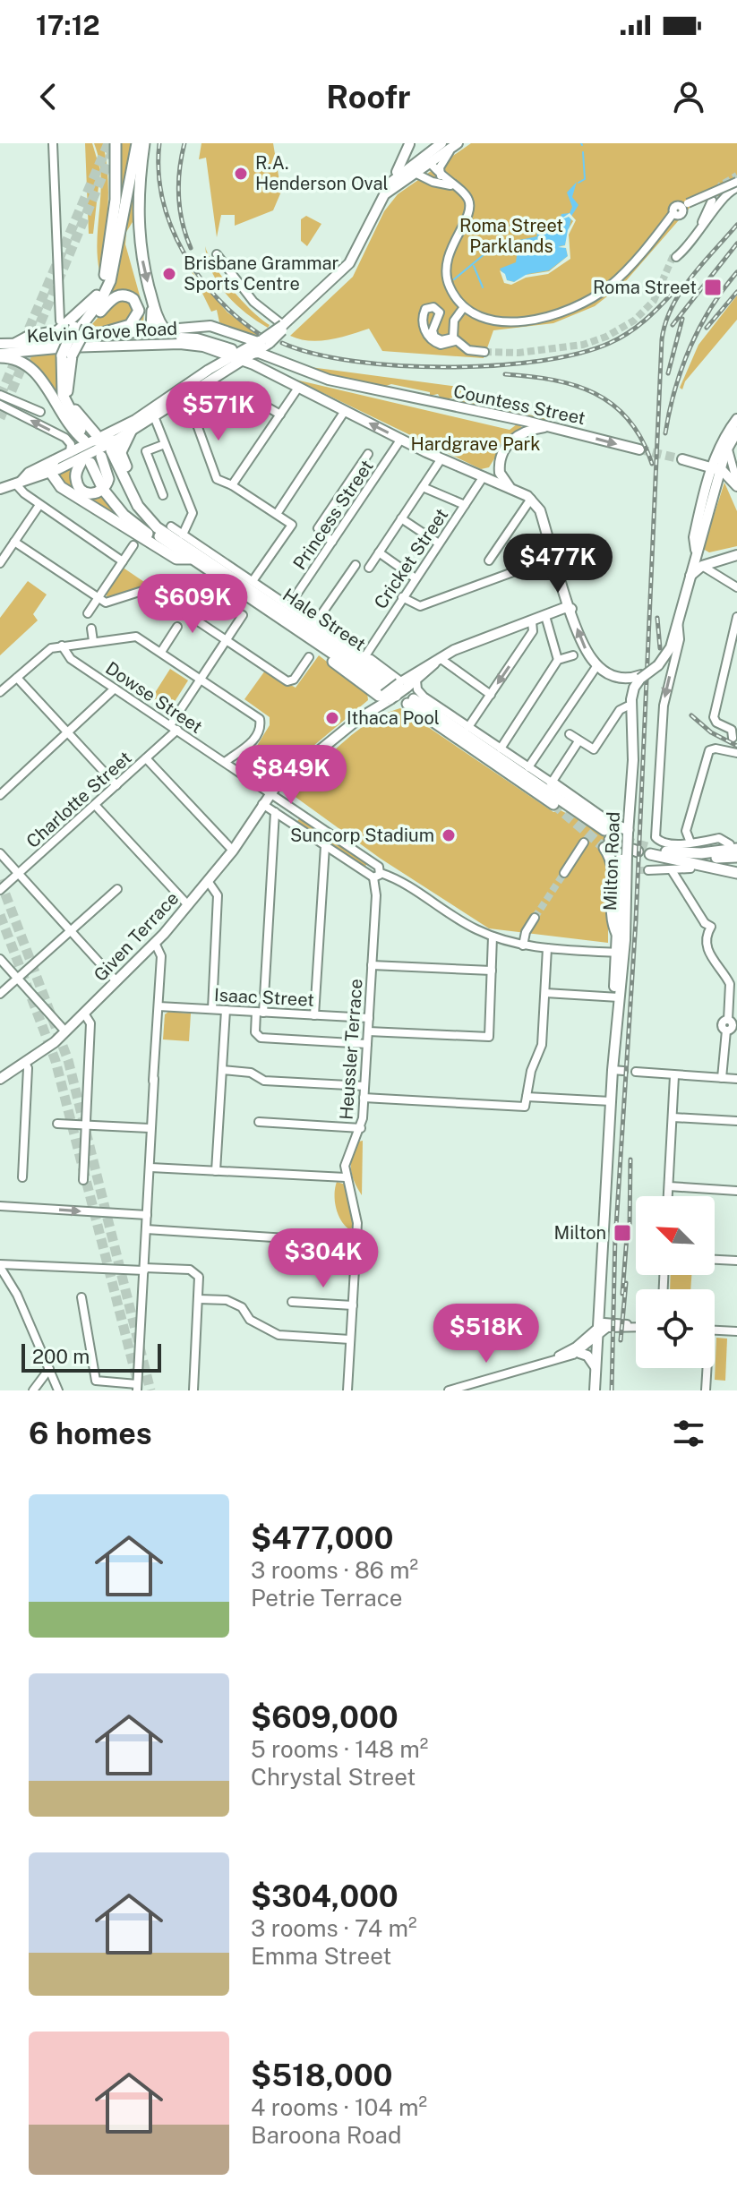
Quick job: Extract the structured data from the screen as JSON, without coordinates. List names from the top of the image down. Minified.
{"streets":{"highway":["Hale Street"],"main road":["Kelvin Grove Road","Countess Street","Milton Road","Given Terrace"],"street":["Princess Street","Cricket Street","Dowse Street","Charlotte Street","Isaac Street","Heussler Terrace"]},"crossings":[["Kelvin Grove Road","Countess Street"],["Kelvin Grove Road","Princess Street"],["Kelvin Grove Road","Cricket Street"],["Princess Street","Hale Street"],["Cricket Street","Hale Street"],["Hale Street","Given Terrace"],["Dowse Street","Charlotte Street"],["Dowse Street","Given Terrace"],["Dowse Street","Heussler Terrace"],["Isaac Street","Heussler Terrace"]],"parks":["Roma Street Parklands","Hardgrave Park"],"places":{"other":["R.A. Henderson Oval","Brisbane Grammar Sports Centre","Ithaca Pool","Suncorp Stadium"],"transit":["Roma Street","Milton"]},"scale_bar":"200 m","north":"top left","page":{"status":"17:12","header":"Roofr","price":["$571K","$477K","$609K","$849K","$304K","$518K"],"scale":"200 m","heading":"6 homes","list":[{"name":"$477,000","note":"3 rooms · 86 m² · Petrie Terrace"},{"name":"$609,000","note":"5 rooms · 148 m² · Chrystal Street"},{"name":"$304,000","note":"3 rooms · 74 m² · Emma Street"},{"name":"$518,000","note":"4 rooms · 104 m² · Baroona Road"}]}}
